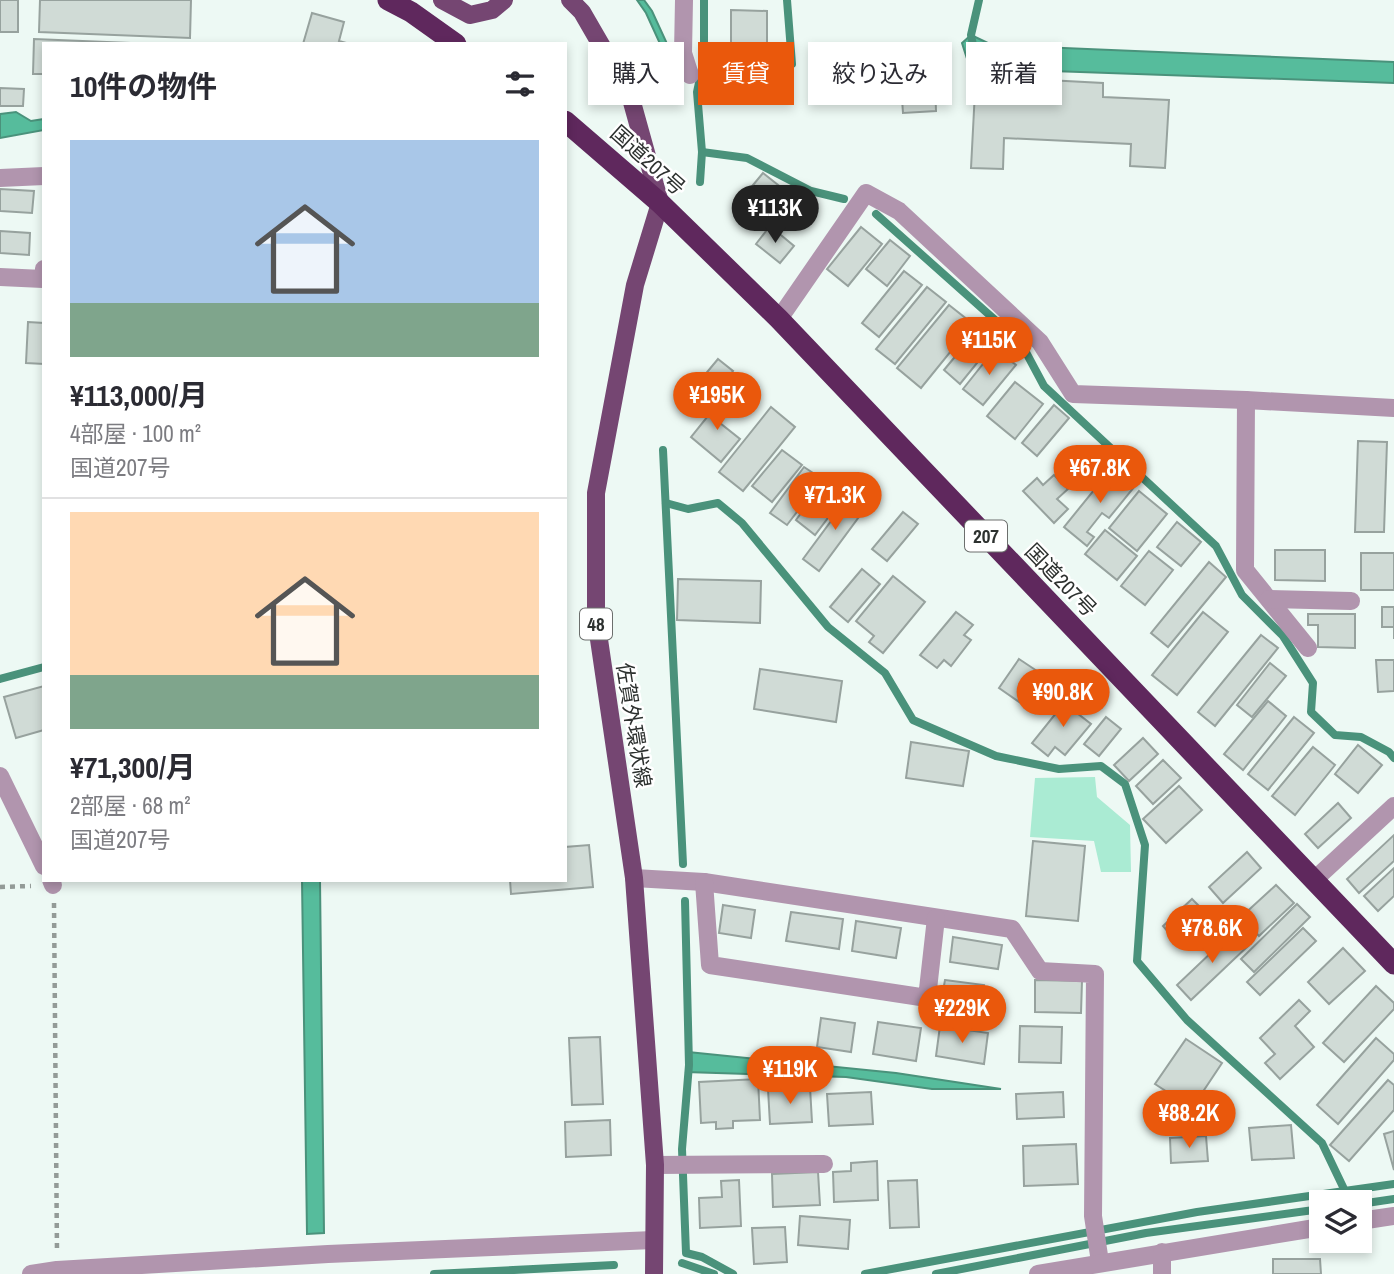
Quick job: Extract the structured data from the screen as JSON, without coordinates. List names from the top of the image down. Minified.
{"streets":{"highway":["国道207号","207"],"main road":["48","佐賀外環状線"]},"crossings":[["国道207号","佐賀外環状線"]],"page":{"chip":["購入","賃貸","絞り込み","新着"],"heading":"10件の物件","list":[{"name":"¥113,000/月","note":"4部屋 · 100 m² · 国道207号"},{"name":"¥71,300/月","note":"2部屋 · 68 m² · 国道207号"}],"price":["¥113K","¥115K","¥195K","¥67.8K","¥71.3K","¥90.8K","¥78.6K","¥229K","¥119K","¥88.2K"]}}
